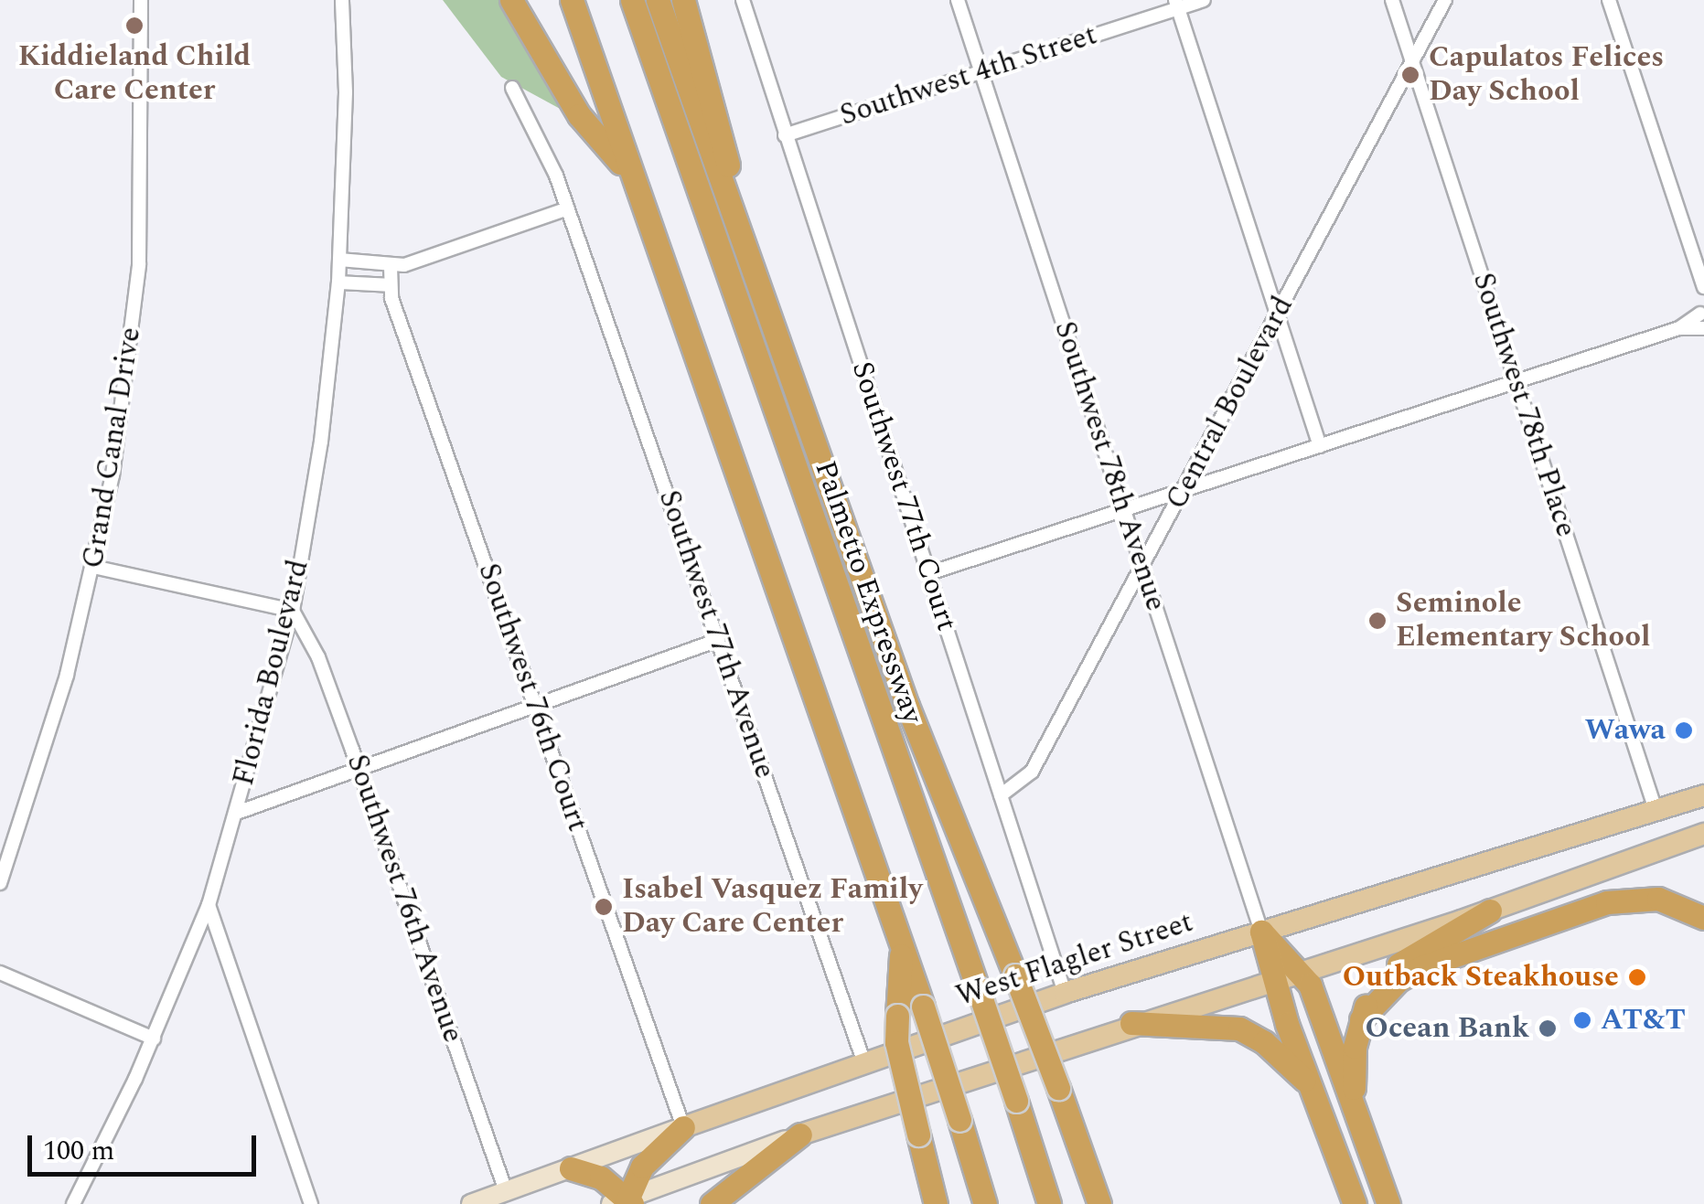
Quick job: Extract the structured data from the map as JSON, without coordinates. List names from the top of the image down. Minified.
{"streets":{"highway":["Palmetto Expressway"],"main road":["West Flagler Street"],"street":["Southwest 4th Street","Central Boulevard","Southwest 78th Place","Grand Canal Drive","Southwest 78th Avenue","Southwest 77th Court","Southwest 77th Avenue","Florida Boulevard","Southwest 76th Court","Southwest 76th Avenue"]},"crossings":[["Southwest 4th Street","Southwest 78th Avenue"],["Southwest 4th Street","Southwest 77th Court"],["Central Boulevard","Southwest 78th Place"],["Central Boulevard","Southwest 78th Avenue"],["Central Boulevard","Southwest 77th Court"],["Southwest 78th Place","West Flagler Street"],["Southwest 78th Avenue","West Flagler Street"],["Southwest 77th Court","West Flagler Street"],["Southwest 77th Avenue","West Flagler Street"],["Florida Boulevard","Southwest 76th Avenue"],["Southwest 76th Court","West Flagler Street"],["Southwest 76th Avenue","West Flagler Street"]],"places":["Kiddieland Child Care Center","Capulatos Felices Day School","Seminole Elementary School","Wawa","Isabel Vasquez Family Day Care Center","Outback Steakhouse","AT&T","Ocean Bank"],"scale_bar":"100 m"}
